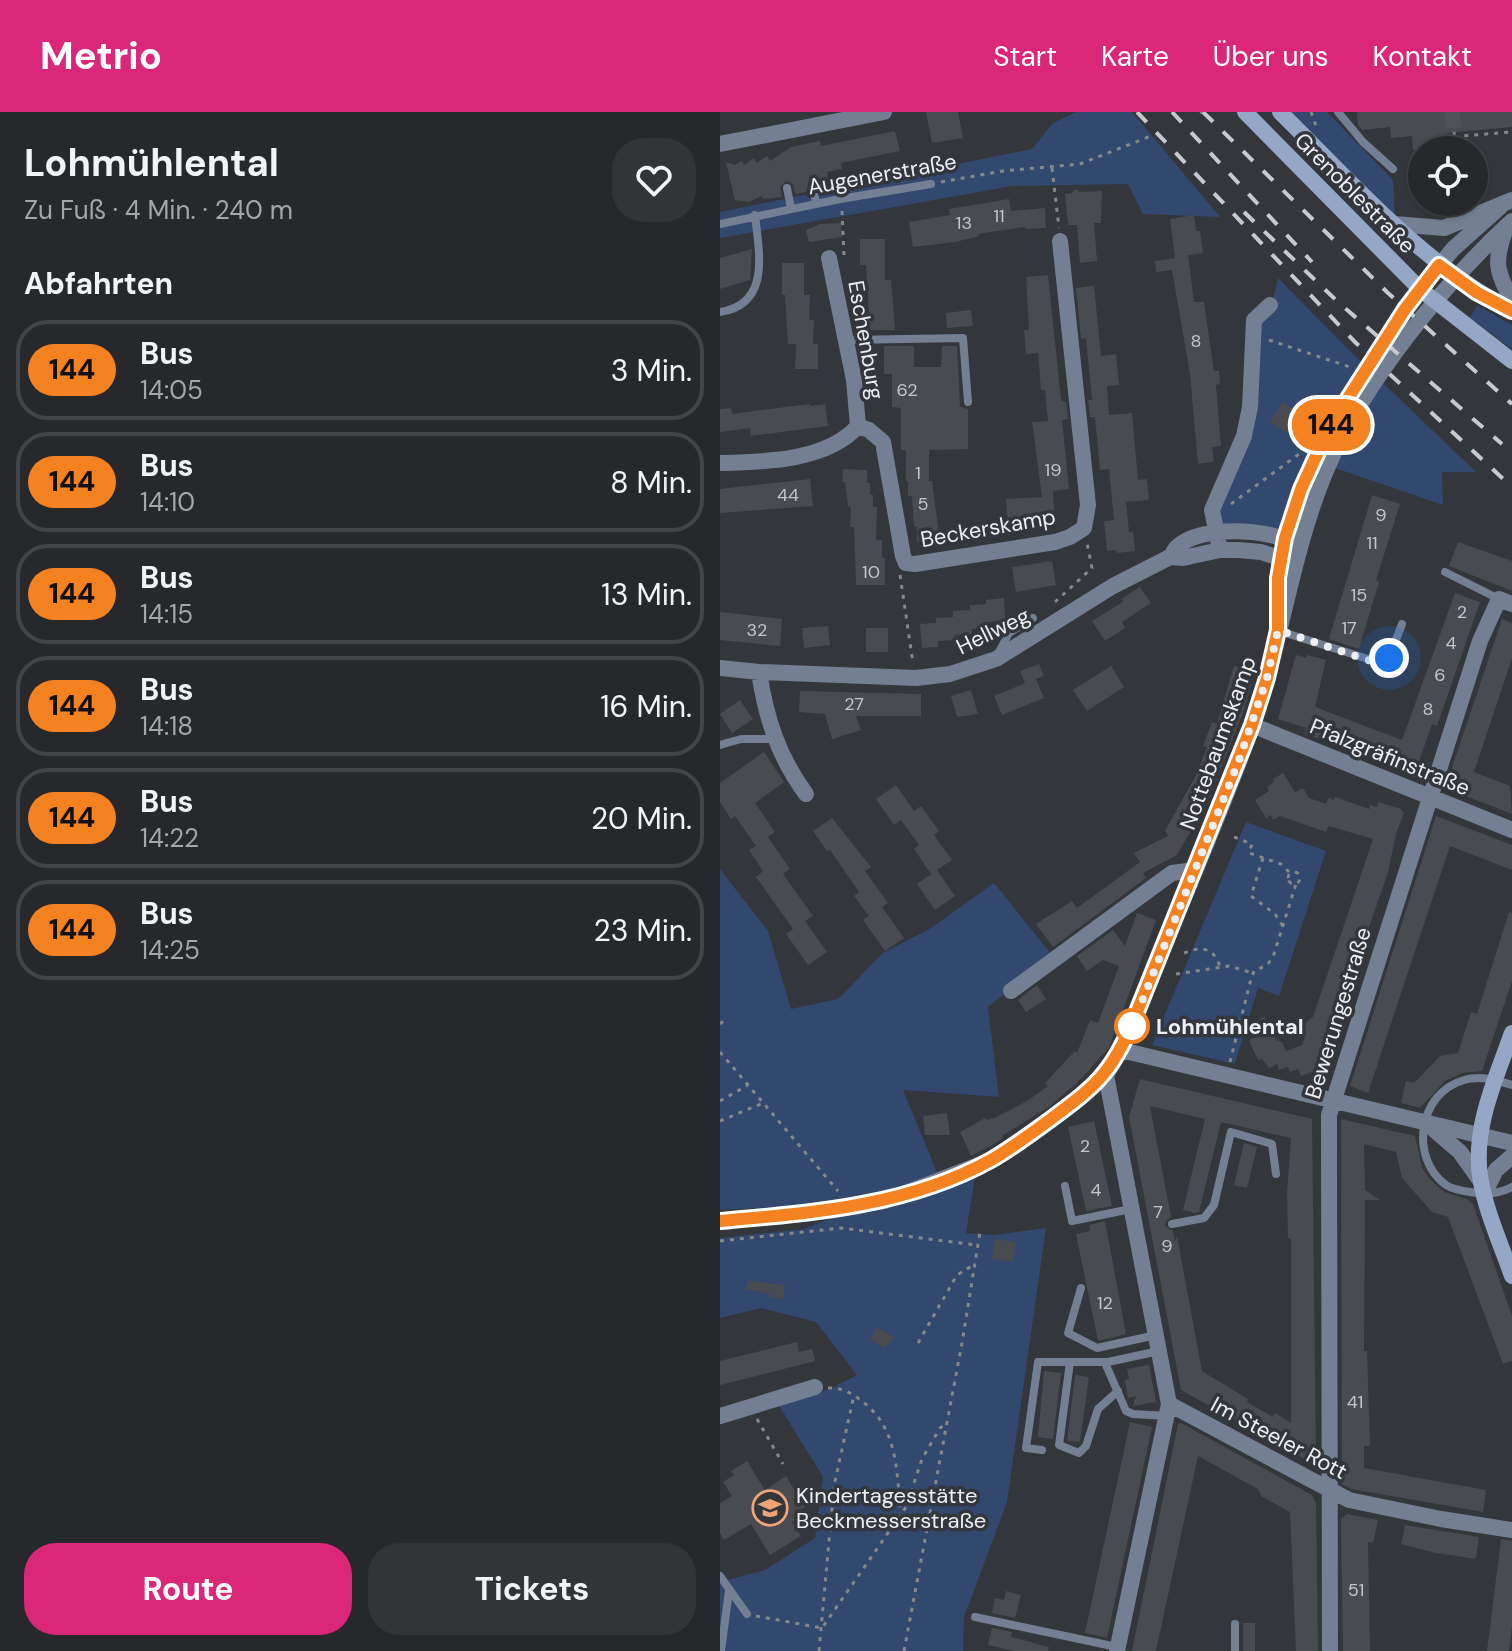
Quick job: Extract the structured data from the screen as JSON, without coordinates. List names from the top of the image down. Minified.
{"streets":{"main road":["Grenoblestraße"],"street":["Eschenburg","Beckerskamp","Hellweg","Nottebaumskamp","Pfalzgräfinstraße","Bewerungestraße","Im Steeler Rott"],"lane":["Augenerstraße"]},"crossings":[["Grenoblestraße","Nottebaumskamp"],["Eschenburg","Beckerskamp"],["Hellweg","Nottebaumskamp"],["Nottebaumskamp","Pfalzgräfinstraße"],["Pfalzgräfinstraße","Bewerungestraße"],["Bewerungestraße","Im Steeler Rott"]],"places":{"other":["Lohmühlental"],"school or university":["Kindertagesstätte Beckmesserstraße"]},"lines":["bus line 144"],"house_numbers":["11","13","8","62","19","1","44","5","9","11","10","15","2","17","32","4","6","27","8","2","4","7","9","12","41","51"],"page":{"header":"Metrio","nav":["Start","Karte","Über uns","Kontakt"],"heading":[["Lohmühlental","Zu Fuß · 4 Min. · 240 m"],"Abfahrten"],"on_map":"144","list":[{"mark":"144","name":"Bus","note":"14:05","value":"3 Min."},{"mark":"144","name":"Bus","note":"14:10","value":"8 Min."},{"mark":"144","name":"Bus","note":"14:15","value":"13 Min."},{"mark":"144","name":"Bus","note":"14:18","value":"16 Min."},{"mark":"144","name":"Bus","note":"14:22","value":"20 Min."},{"mark":"144","name":"Bus","note":"14:25","value":"23 Min."}],"buttons":["Route","Tickets"]}}
